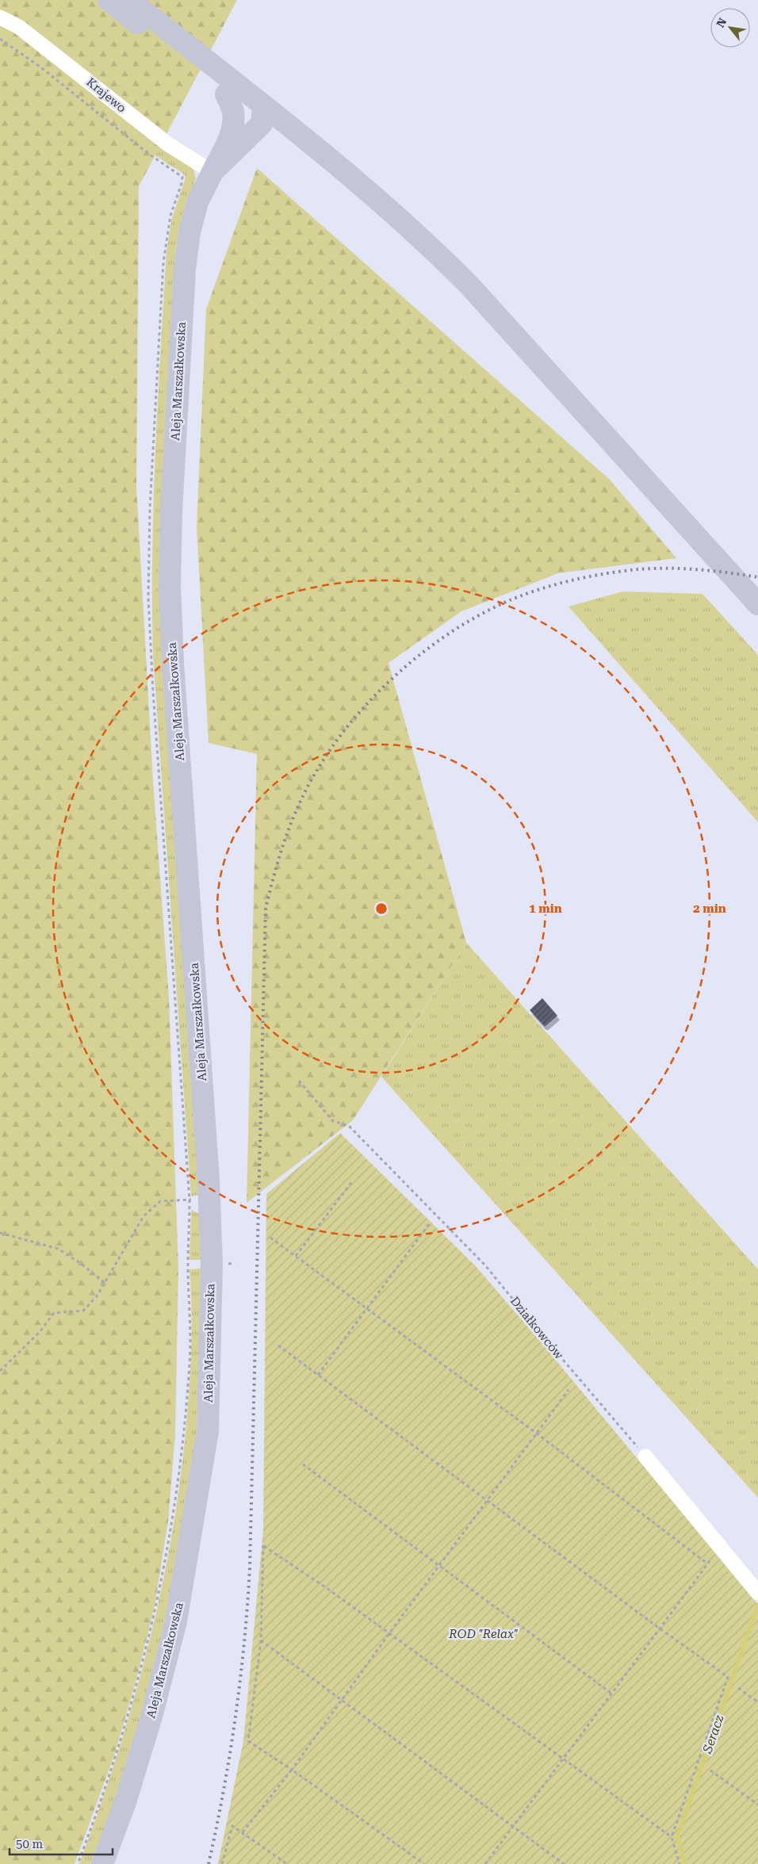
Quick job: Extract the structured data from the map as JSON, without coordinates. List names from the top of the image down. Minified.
{"streets":{"main road":["Aleja Marszałkowska"],"street":["Krajewo"],"path":["Działkowców"]},"crossings":[["Krajewo","Aleja Marszałkowska"]],"water":["Seracz"],"parks":["ROD \"Relax\""],"scale_bar":"50 m","north":"top left","rings":["1 min","2 min"]}
